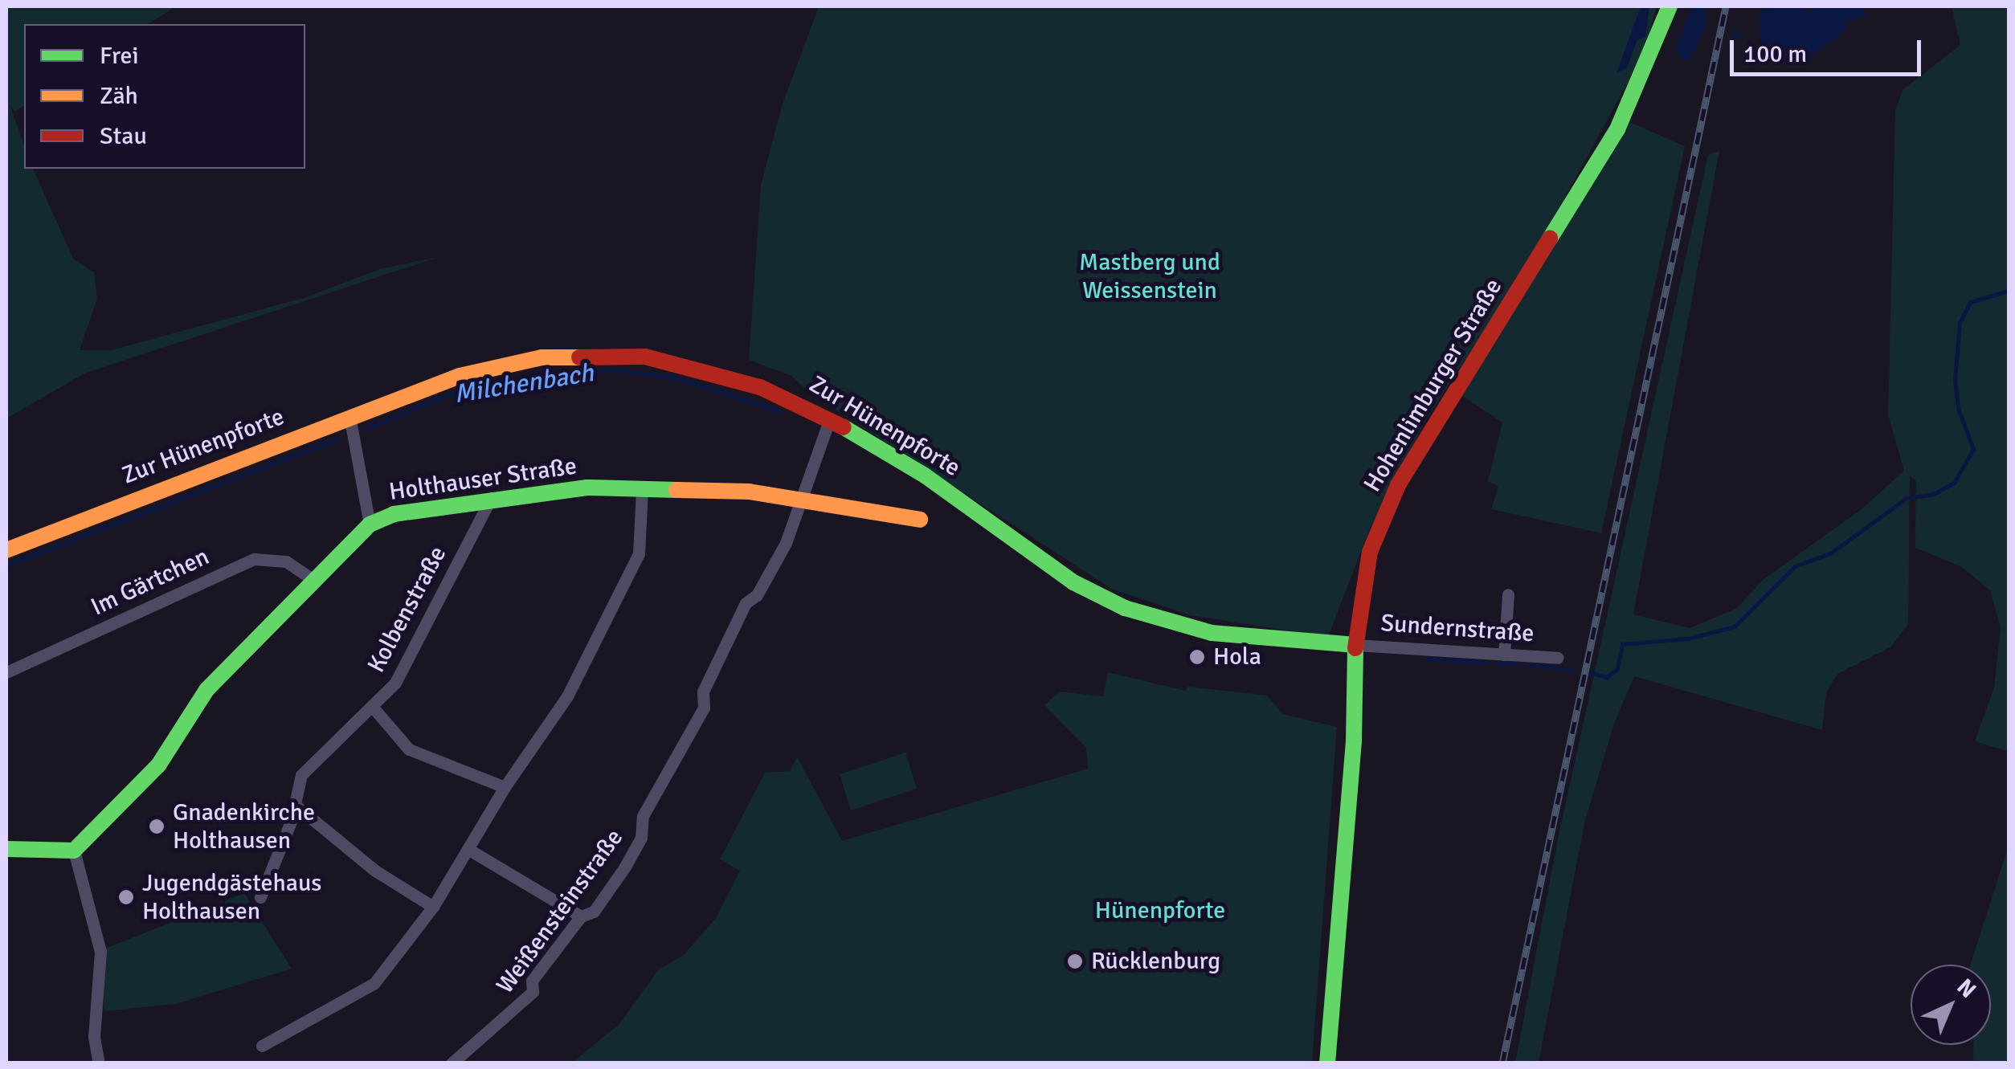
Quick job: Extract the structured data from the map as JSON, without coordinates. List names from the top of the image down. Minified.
{"streets":{"main road":["Hohenlimburger Straße","Zur Hünenpforte","Holthauser Straße"],"street":["Im Gärtchen","Kolbenstraße","Sundernstraße","Weißensteinstraße"]},"crossings":[["Hohenlimburger Straße","Zur Hünenpforte"],["Hohenlimburger Straße","Sundernstraße"],["Zur Hünenpforte","Sundernstraße"],["Zur Hünenpforte","Weißensteinstraße"],["Holthauser Straße","Im Gärtchen"],["Holthauser Straße","Kolbenstraße"],["Holthauser Straße","Weißensteinstraße"]],"water":["Milchenbach"],"parks":["Mastberg und Weissenstein","Hünenpforte"],"places":["Hola","Gnadenkirche Holthausen","Jugendgästehaus Holthausen","Rücklenburg"],"legend":["Frei","Zäh","Stau"],"scale_bar":"100 m","north":"top right"}
